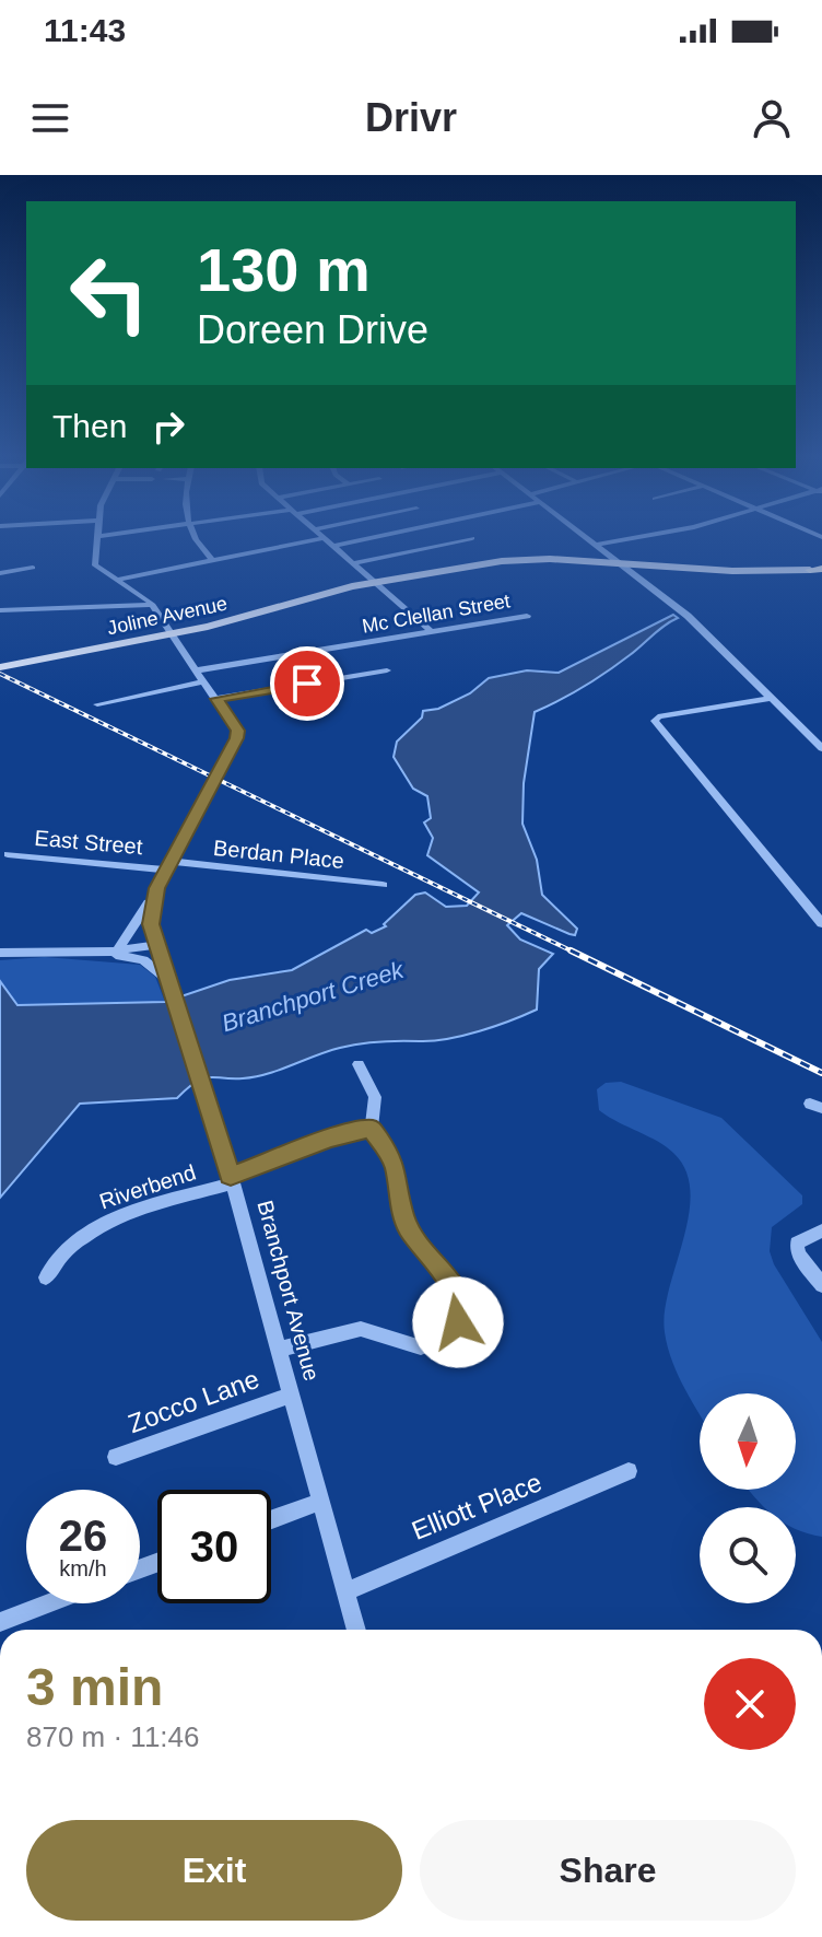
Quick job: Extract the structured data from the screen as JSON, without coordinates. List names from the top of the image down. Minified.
{"streets":{"main road":["Joline Avenue"],"street":["Mc Clellan Street","East Street","Berdan Place","Riverbend","Branchport Avenue","Zocco Lane","Elliott Place"]},"crossings":[["Mc Clellan Street","Branchport Avenue"],["Joline Avenue","Branchport Avenue"],["East Street","Berdan Place"],["East Street","Branchport Avenue"],["Berdan Place","Branchport Avenue"],["Riverbend","Branchport Avenue"],["Branchport Avenue","Zocco Lane"],["Branchport Avenue","Elliott Place"]],"water":["Branchport Creek"],"north":"bottom","page":{"status":"11:43","header":"Drivr","turn":["130 m","Doreen Drive"],"then":"Then","speed":"26 km/h","limit":"30","heading":["3 min","870 m · 11:46"],"buttons":["Exit","Share"]}}
